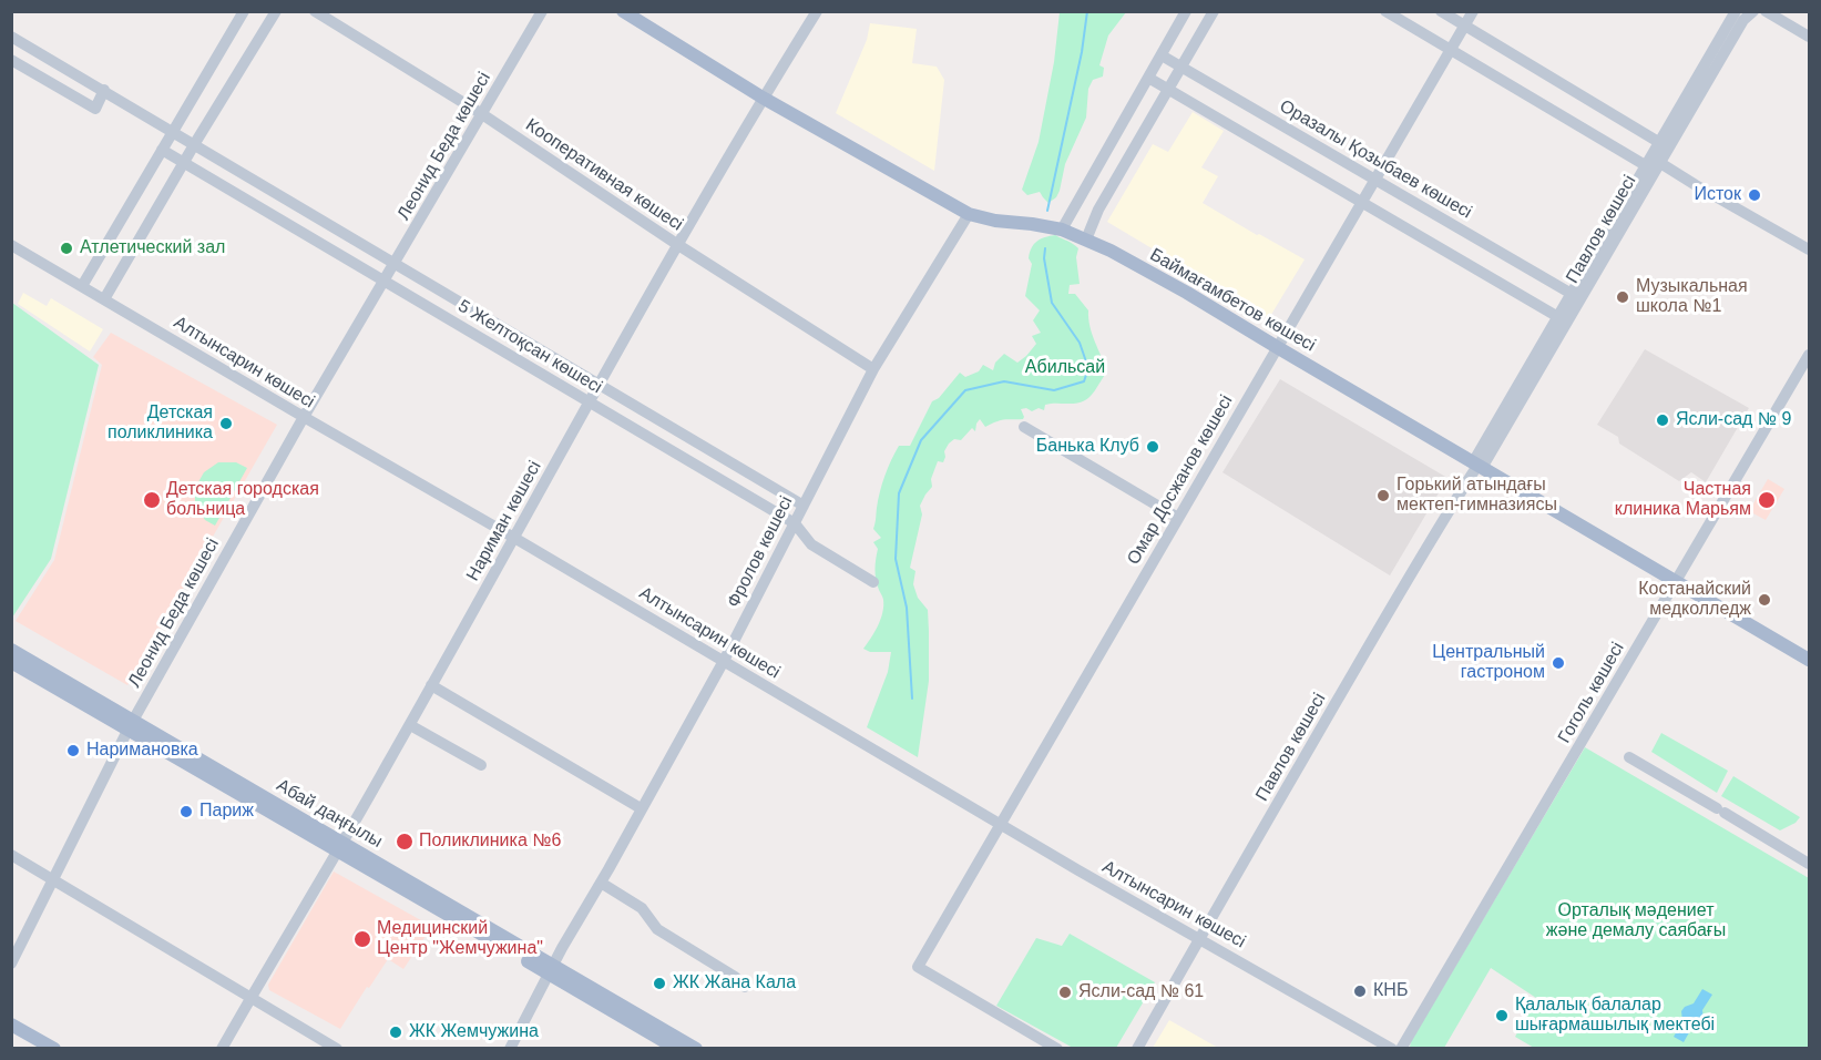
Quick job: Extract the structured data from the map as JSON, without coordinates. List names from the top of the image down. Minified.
{"streets":{"main road":["Баймағамбетов көшесі","Абай даңғылы"],"street":["Леонид Беда көшесі","Оразалы Қозыбаев көшесі","Кооперативная көшесі","Павлов көшесі","5 Желтоқсан көшесі","Алтынсарин көшесі","Омар Досжанов көшесі","Нариман көшесі","Фролов көшесі","Гоголь көшесі"]},"crossings":[["Леонид Беда көшесі","Кооперативная көшесі"],["Леонид Беда көшесі","5 Желтоқсан көшесі"],["Леонид Беда көшесі","Алтынсарин көшесі"],["Леонид Беда көшесі","Абай даңғылы"],["Оразалы Қозыбаев көшесі","Павлов көшесі"],["Оразалы Қозыбаев көшесі","Омар Досжанов көшесі"],["Кооперативная көшесі","Нариман көшесі"],["Кооперативная көшесі","Фролов көшесі"],["Павлов көшесі","Баймағамбетов көшесі"],["Павлов көшесі","Алтынсарин көшесі"],["Баймағамбетов көшесі","Омар Досжанов көшесі"],["Баймағамбетов көшесі","Нариман көшесі"],["Баймағамбетов көшесі","Фролов көшесі"],["Баймағамбетов көшесі","Гоголь көшесі"],["5 Желтоқсан көшесі","Нариман көшесі"],["5 Желтоқсан көшесі","Фролов көшесі"],["Алтынсарин көшесі","Омар Досжанов көшесі"],["Алтынсарин көшесі","Нариман көшесі"],["Алтынсарин көшесі","Фролов көшесі"],["Нариман көшесі","Абай даңғылы"],["Фролов көшесі","Абай даңғылы"]],"parks":["Абильсай","Орталық мәдениет және демалу саябағы"],"places":["Исток","Атлетический зал","Музыкальная школа №1","Ясли-сад № 9","Детская поликлиника","Банька Клуб","Горький атындағы мектеп-гимназиясы","Детская городская больница","Частная клиника Марьям","Костанайский медколледж","Центральный гастроном","Наримановка","Париж","Поликлиника №6","Медицинский Центр \"Жемчужина\"","ЖК Жана Кала","КНБ","Ясли-сад № 61","Қалалық балалар шығармашылық мектебі","ЖК Жемчужина"]}
